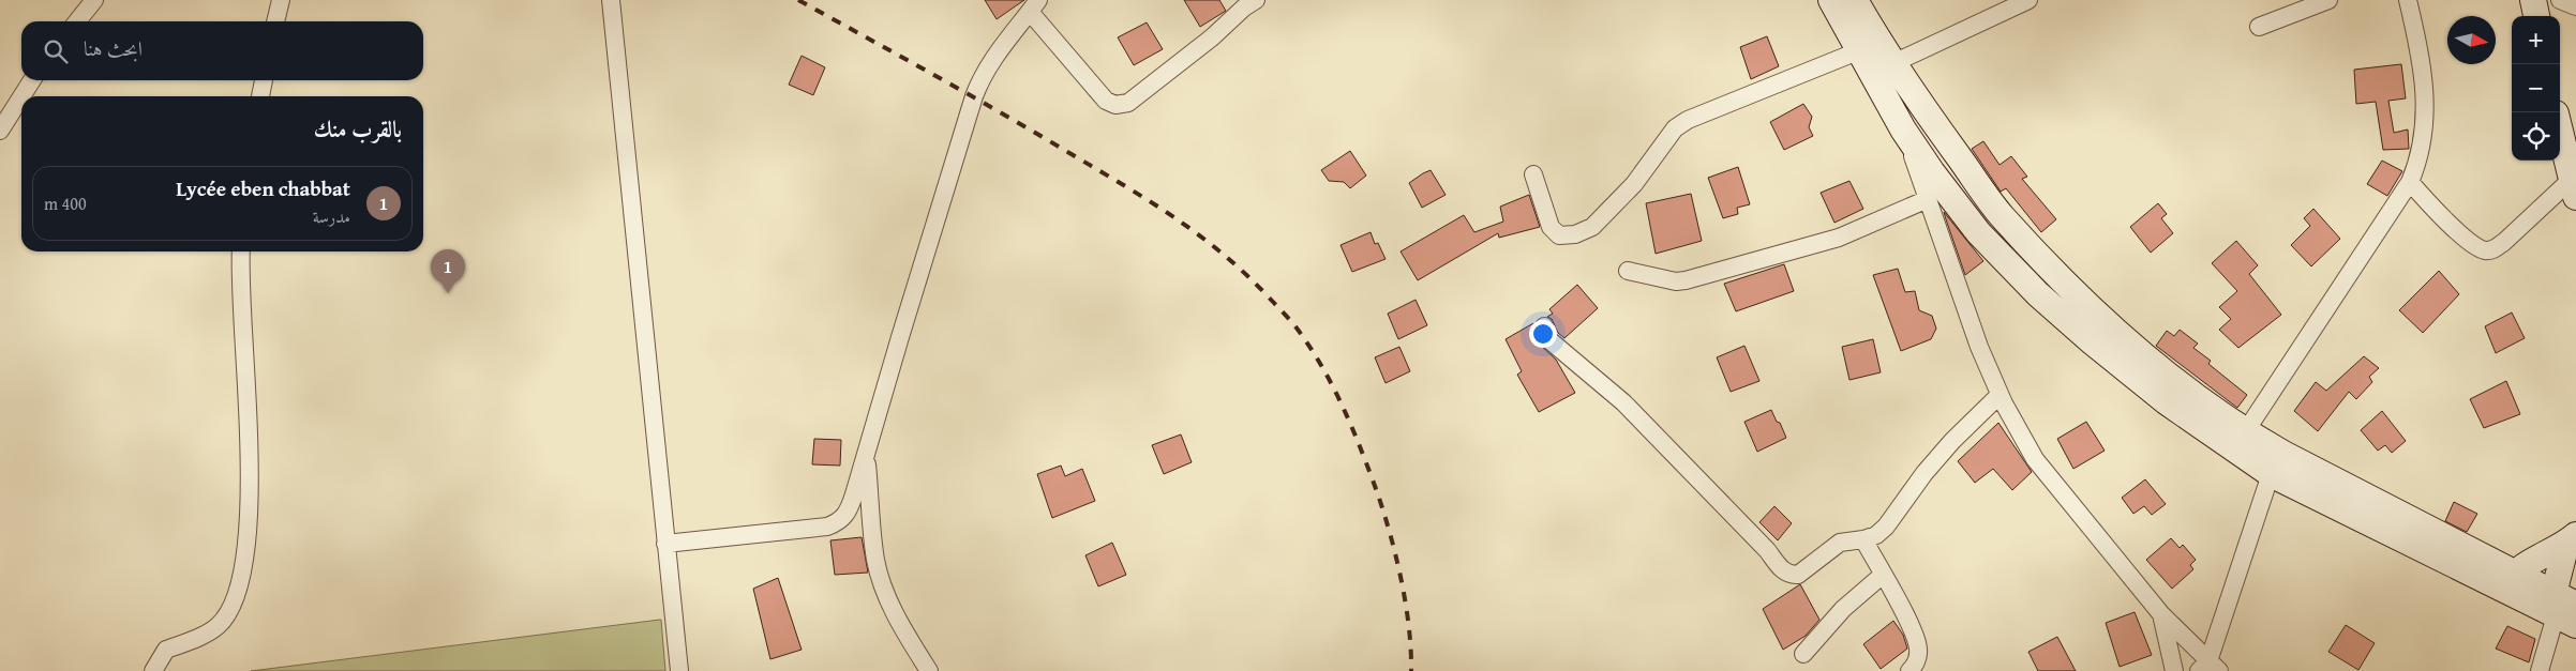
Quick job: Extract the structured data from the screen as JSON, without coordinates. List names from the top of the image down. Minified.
{"north":"right","page":{"map_buttons":["+","−"],"search":"ابحث هنا","heading":"بالقرب منك","list":[{"mark":"1","name":"Lycée eben chabbat","note":"مدرسة","value":"400 m"}],"pins":"1"}}
